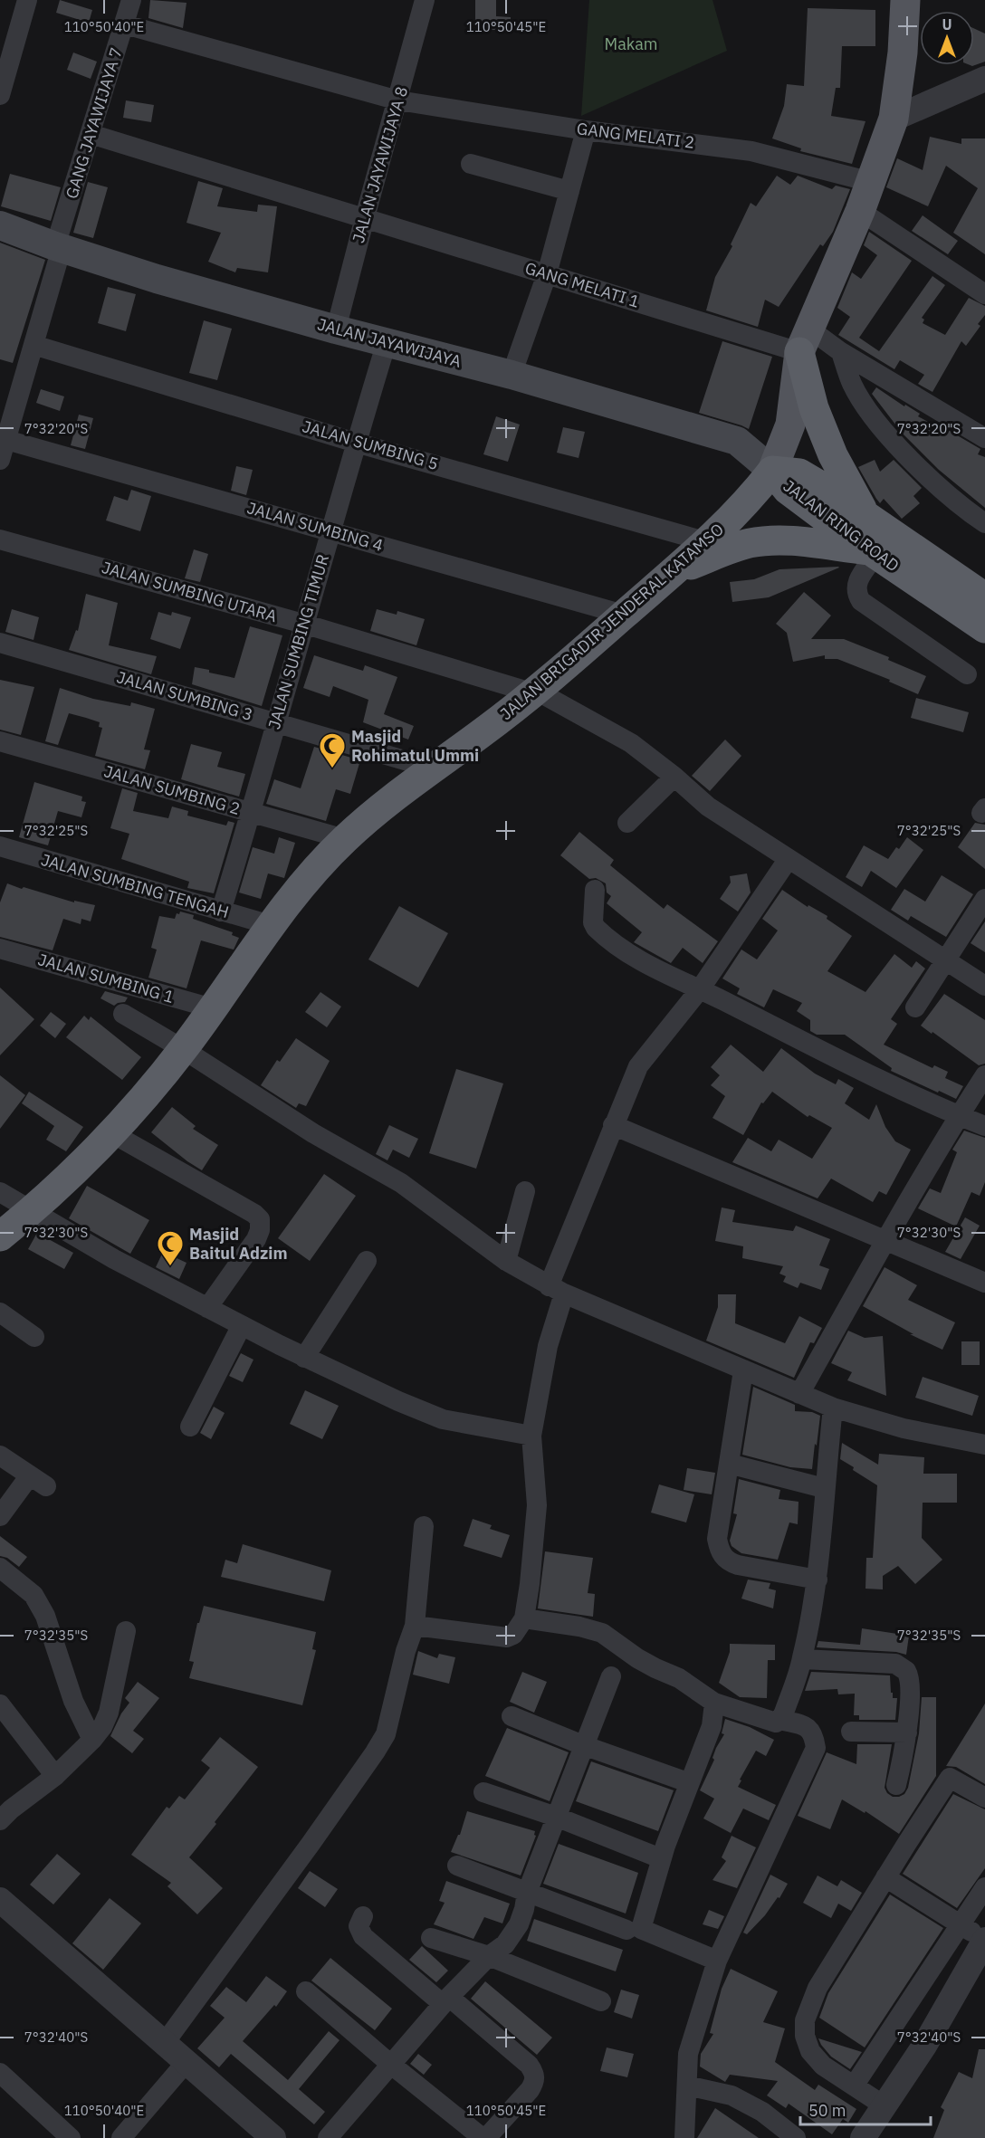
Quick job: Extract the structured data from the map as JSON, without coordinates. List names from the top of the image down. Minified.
{"streets":{"highway":["JALAN RING ROAD","JALAN BRIGADIR JENDERAL KATAMSO"],"main road":["JALAN JAYAWIJAYA"],"street":["GANG JAYAWIJAYA 7","GANG MELATI 2","JALAN JAYAWIJAYA 8","GANG MELATI 1","JALAN SUMBING 5","JALAN SUMBING 4","JALAN SUMBING UTARA","JALAN SUMBING TIMUR","JALAN SUMBING 3","JALAN SUMBING 2","JALAN SUMBING TENGAH","JALAN SUMBING 1"]},"crossings":[["GANG JAYAWIJAYA 7","GANG MELATI 2"],["GANG JAYAWIJAYA 7","GANG MELATI 1"],["GANG JAYAWIJAYA 7","JALAN JAYAWIJAYA"],["GANG JAYAWIJAYA 7","JALAN SUMBING 5"],["GANG JAYAWIJAYA 7","JALAN SUMBING 4"],["GANG MELATI 2","JALAN JAYAWIJAYA 8"],["JALAN JAYAWIJAYA 8","GANG MELATI 1"],["JALAN JAYAWIJAYA 8","JALAN JAYAWIJAYA"],["JALAN JAYAWIJAYA","JALAN RING ROAD"],["JALAN JAYAWIJAYA","JALAN BRIGADIR JENDERAL KATAMSO"],["JALAN JAYAWIJAYA","JALAN SUMBING TIMUR"],["JALAN SUMBING 5","JALAN BRIGADIR JENDERAL KATAMSO"],["JALAN SUMBING 5","JALAN SUMBING TIMUR"],["JALAN RING ROAD","JALAN BRIGADIR JENDERAL KATAMSO"],["JALAN SUMBING 4","JALAN BRIGADIR JENDERAL KATAMSO"],["JALAN SUMBING 4","JALAN SUMBING TIMUR"],["JALAN SUMBING UTARA","JALAN BRIGADIR JENDERAL KATAMSO"],["JALAN SUMBING UTARA","JALAN SUMBING TIMUR"],["JALAN BRIGADIR JENDERAL KATAMSO","JALAN SUMBING 3"],["JALAN BRIGADIR JENDERAL KATAMSO","JALAN SUMBING 2"],["JALAN BRIGADIR JENDERAL KATAMSO","JALAN SUMBING TENGAH"],["JALAN BRIGADIR JENDERAL KATAMSO","JALAN SUMBING 1"],["JALAN SUMBING TIMUR","JALAN SUMBING 3"],["JALAN SUMBING TIMUR","JALAN SUMBING 2"],["JALAN SUMBING TIMUR","JALAN SUMBING TENGAH"]],"parks":["Makam"],"places":{"mosque":["Masjid Rohimatul Ummi","Masjid Baitul Adzim"]},"scale_bar":"50 m","north":"top","coordinates":["110°50'40\"E","110°50'45\"E","7°32'20\"S","7°32'25\"S","7°32'30\"S","7°32'35\"S","7°32'40\"S"]}
